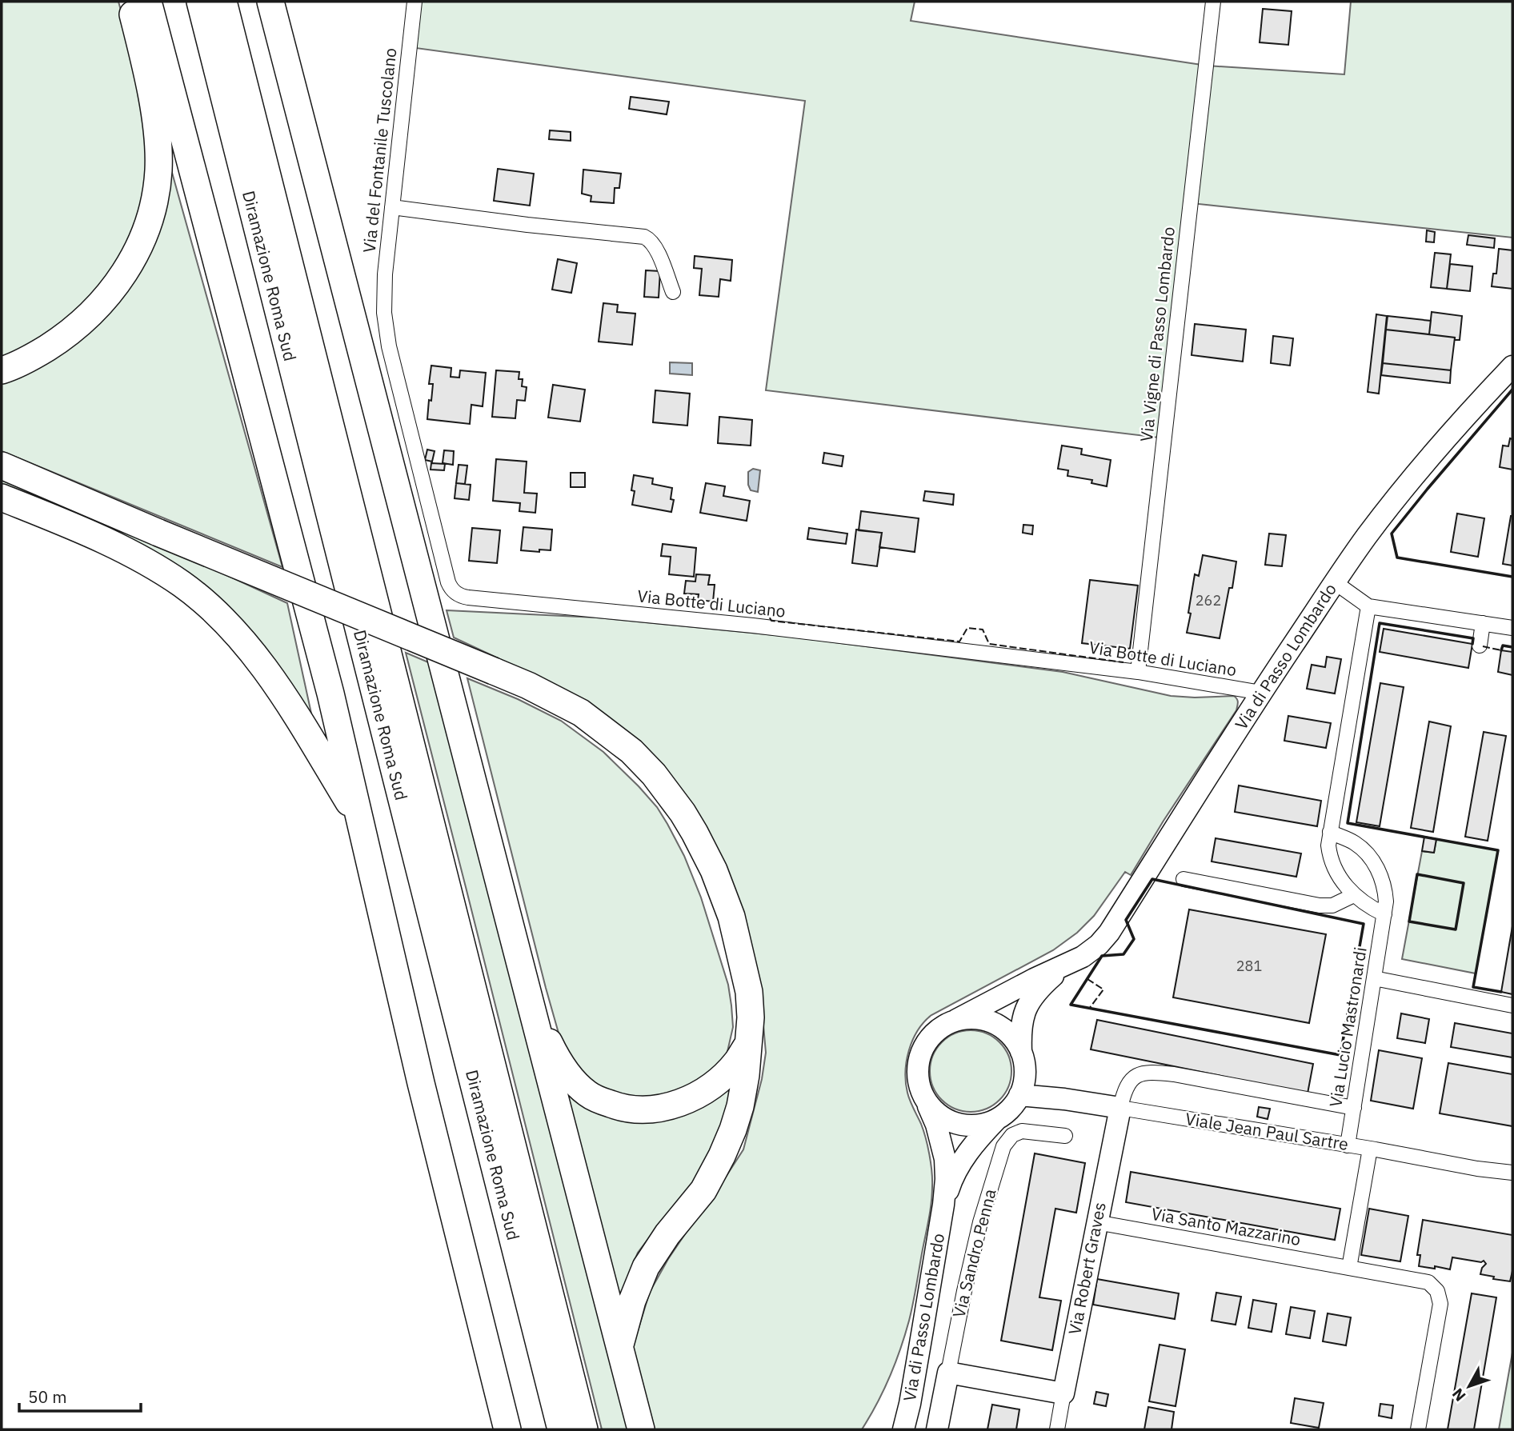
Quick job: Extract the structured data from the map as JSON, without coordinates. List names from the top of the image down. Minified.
{"streets":{"highway":["Diramazione Roma Sud"],"street":["Via del Fontanile Tuscolano","Via Vigne di Passo Lombardo","Via Botte di Luciano","Via di Passo Lombardo","Via Lucio Mastronardi","Viale Jean Paul Sartre","Via Santo Mazzarino","Via Sandro Penna","Via Robert Graves"]},"crossings":[["Via del Fontanile Tuscolano","Via Botte di Luciano"],["Via Vigne di Passo Lombardo","Via Botte di Luciano"],["Via Botte di Luciano","Via di Passo Lombardo"],["Via di Passo Lombardo","Viale Jean Paul Sartre"],["Via Lucio Mastronardi","Viale Jean Paul Sartre"],["Viale Jean Paul Sartre","Via Robert Graves"],["Via Santo Mazzarino","Via Robert Graves"]],"house_numbers":["262","281"],"scale_bar":"50 m","north":"bottom left"}
